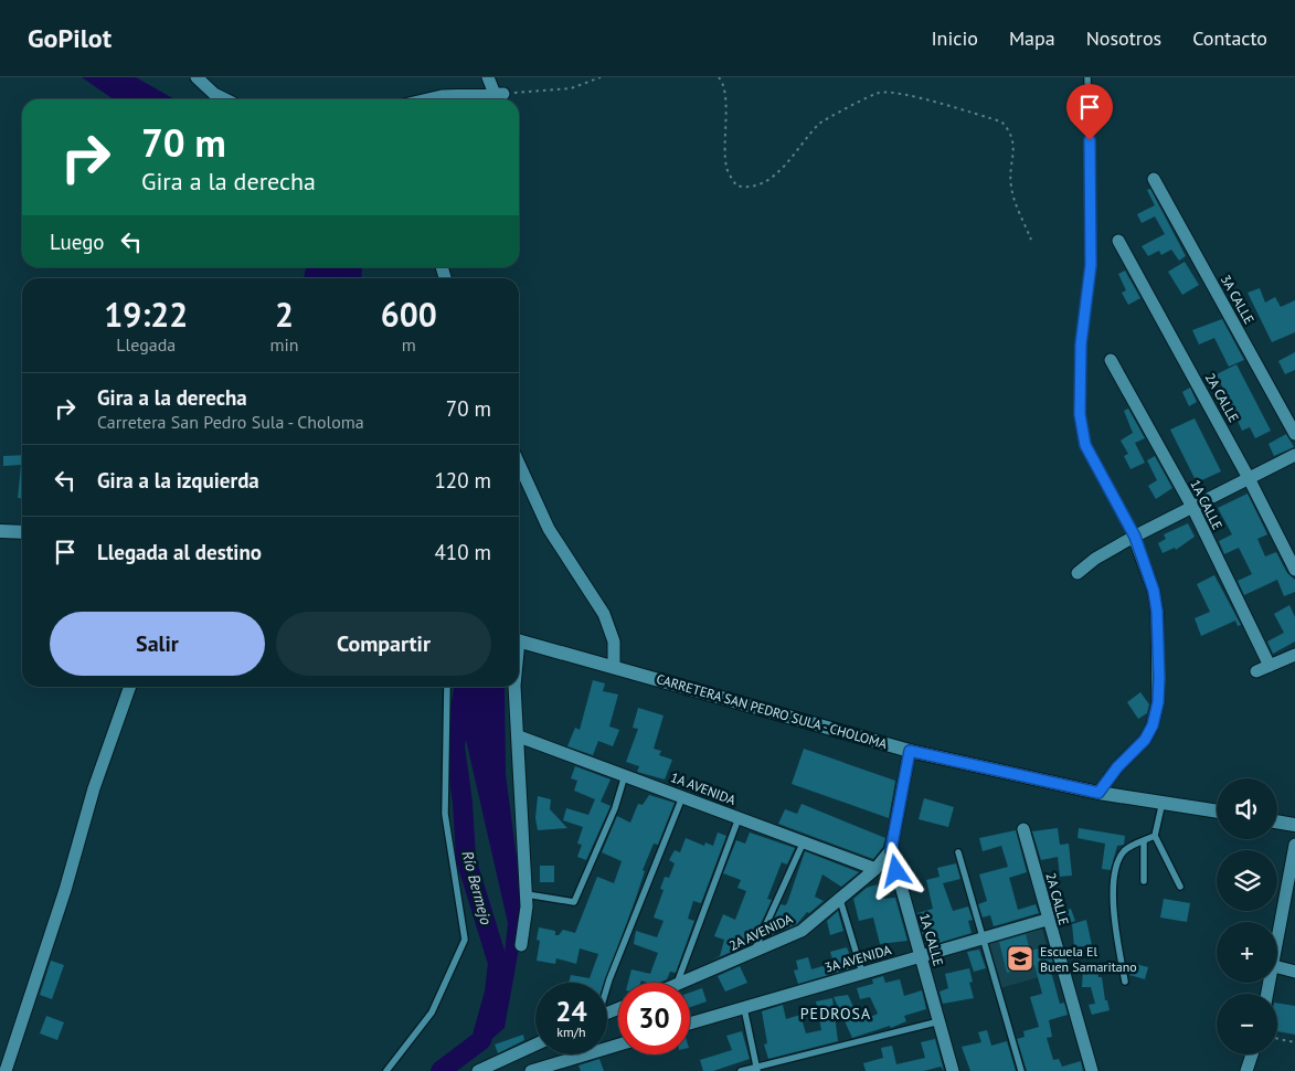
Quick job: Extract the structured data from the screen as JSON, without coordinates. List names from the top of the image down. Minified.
{"streets":{"main road":["CARRETERA SAN PEDRO SULA - CHOLOMA"],"street":["3A CALLE","2A CALLE","1A CALLE","1A AVENIDA","2A AVENIDA","3A AVENIDA"]},"crossings":[["2A CALLE","3A AVENIDA"],["1A CALLE","CARRETERA SAN PEDRO SULA - CHOLOMA"],["1A CALLE","2A AVENIDA"],["1A CALLE","3A AVENIDA"],["1A AVENIDA","2A AVENIDA"]],"districts":["PEDROSA"],"water":["Río Bermejo"],"places":{"school or university":["Escuela El Buen Samaritano"]},"page":{"header":"GoPilot","nav":["Inicio","Mapa","Nosotros","Contacto"],"turn":["70 m","Gira a la derecha"],"then":"Luego","eta":["19:22","Llegada","2","min","600","m"],"list":[{"name":"Gira a la derecha","note":"Carretera San Pedro Sula - Choloma","value":"70 m"},{"name":"Gira a la izquierda","value":"120 m"},{"name":"Llegada al destino","value":"410 m"}],"buttons":["Salir","Compartir"],"map_buttons":["+","−"],"speed":"24 km/h","limit":"30"}}
